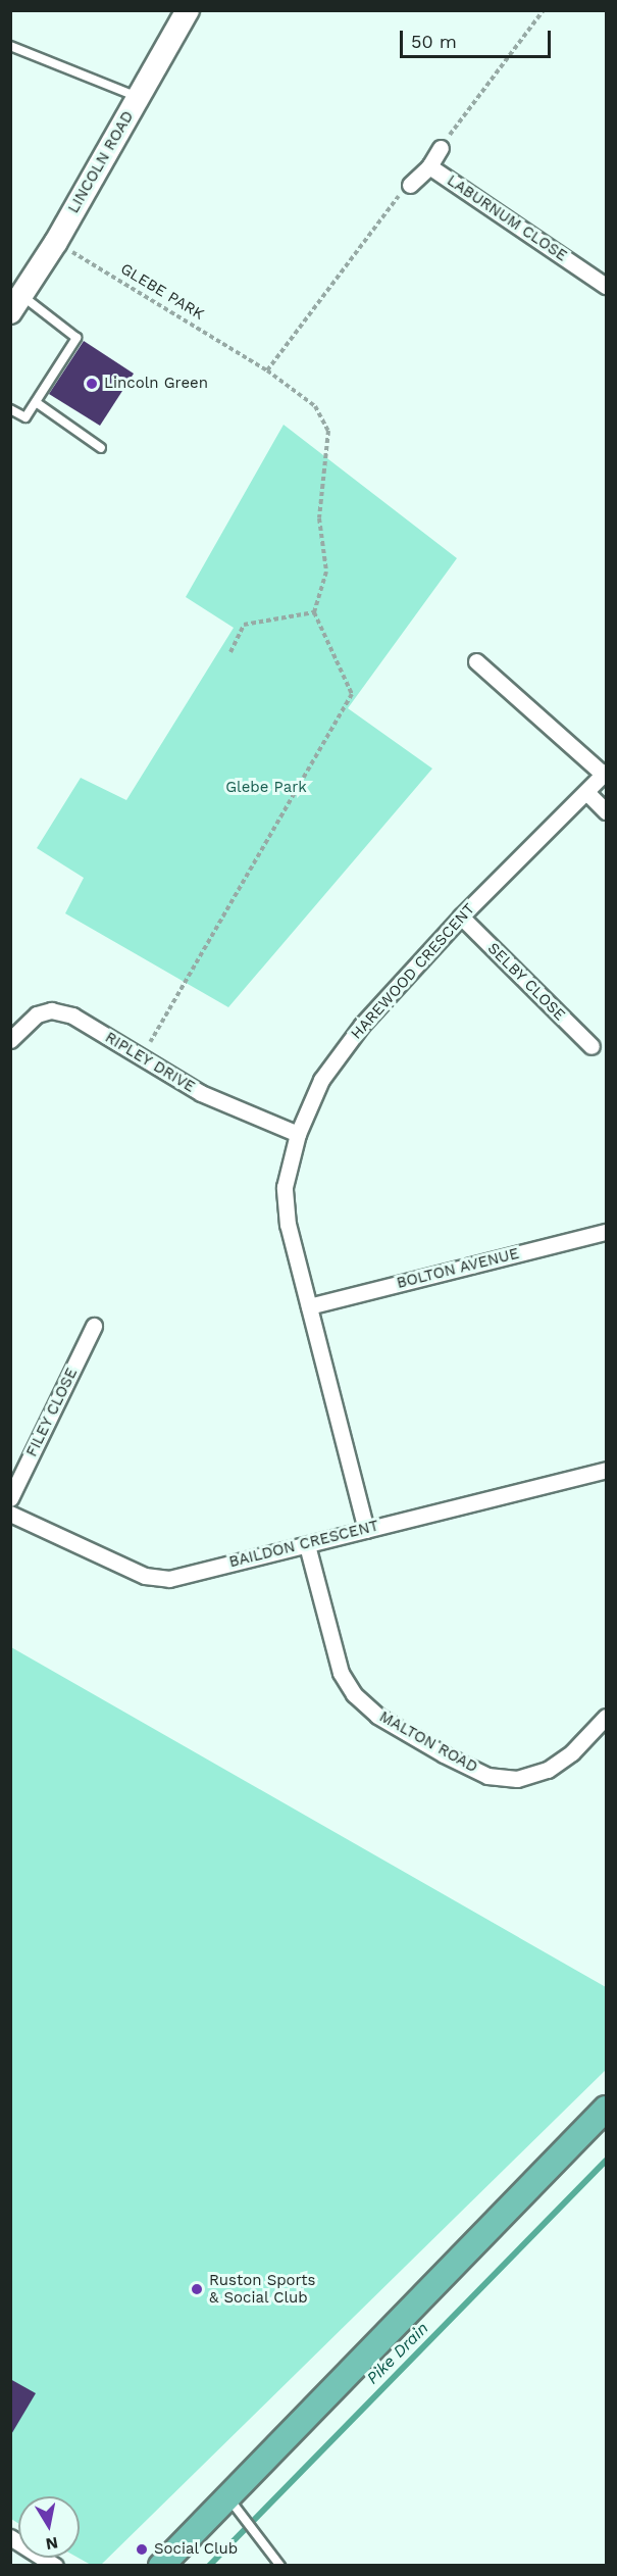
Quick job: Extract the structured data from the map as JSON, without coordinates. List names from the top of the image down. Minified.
{"streets":{"street":["LINCOLN ROAD","LABURNUM CLOSE","HAREWOOD CRESCENT","SELBY CLOSE","RIPLEY DRIVE","BOLTON AVENUE","FILEY CLOSE","BAILDON CRESCENT","MALTON ROAD"],"path":["GLEBE PARK"]},"crossings":[["LINCOLN ROAD","GLEBE PARK"],["HAREWOOD CRESCENT","SELBY CLOSE"],["HAREWOOD CRESCENT","RIPLEY DRIVE"],["HAREWOOD CRESCENT","BOLTON AVENUE"],["HAREWOOD CRESCENT","BAILDON CRESCENT"],["BAILDON CRESCENT","MALTON ROAD"]],"water":["Pike Drain"],"parks":["Glebe Park"],"places":["Lincoln Green","Ruston Sports & Social Club","Social Club"],"scale_bar":"50 m","north":"bottom"}
